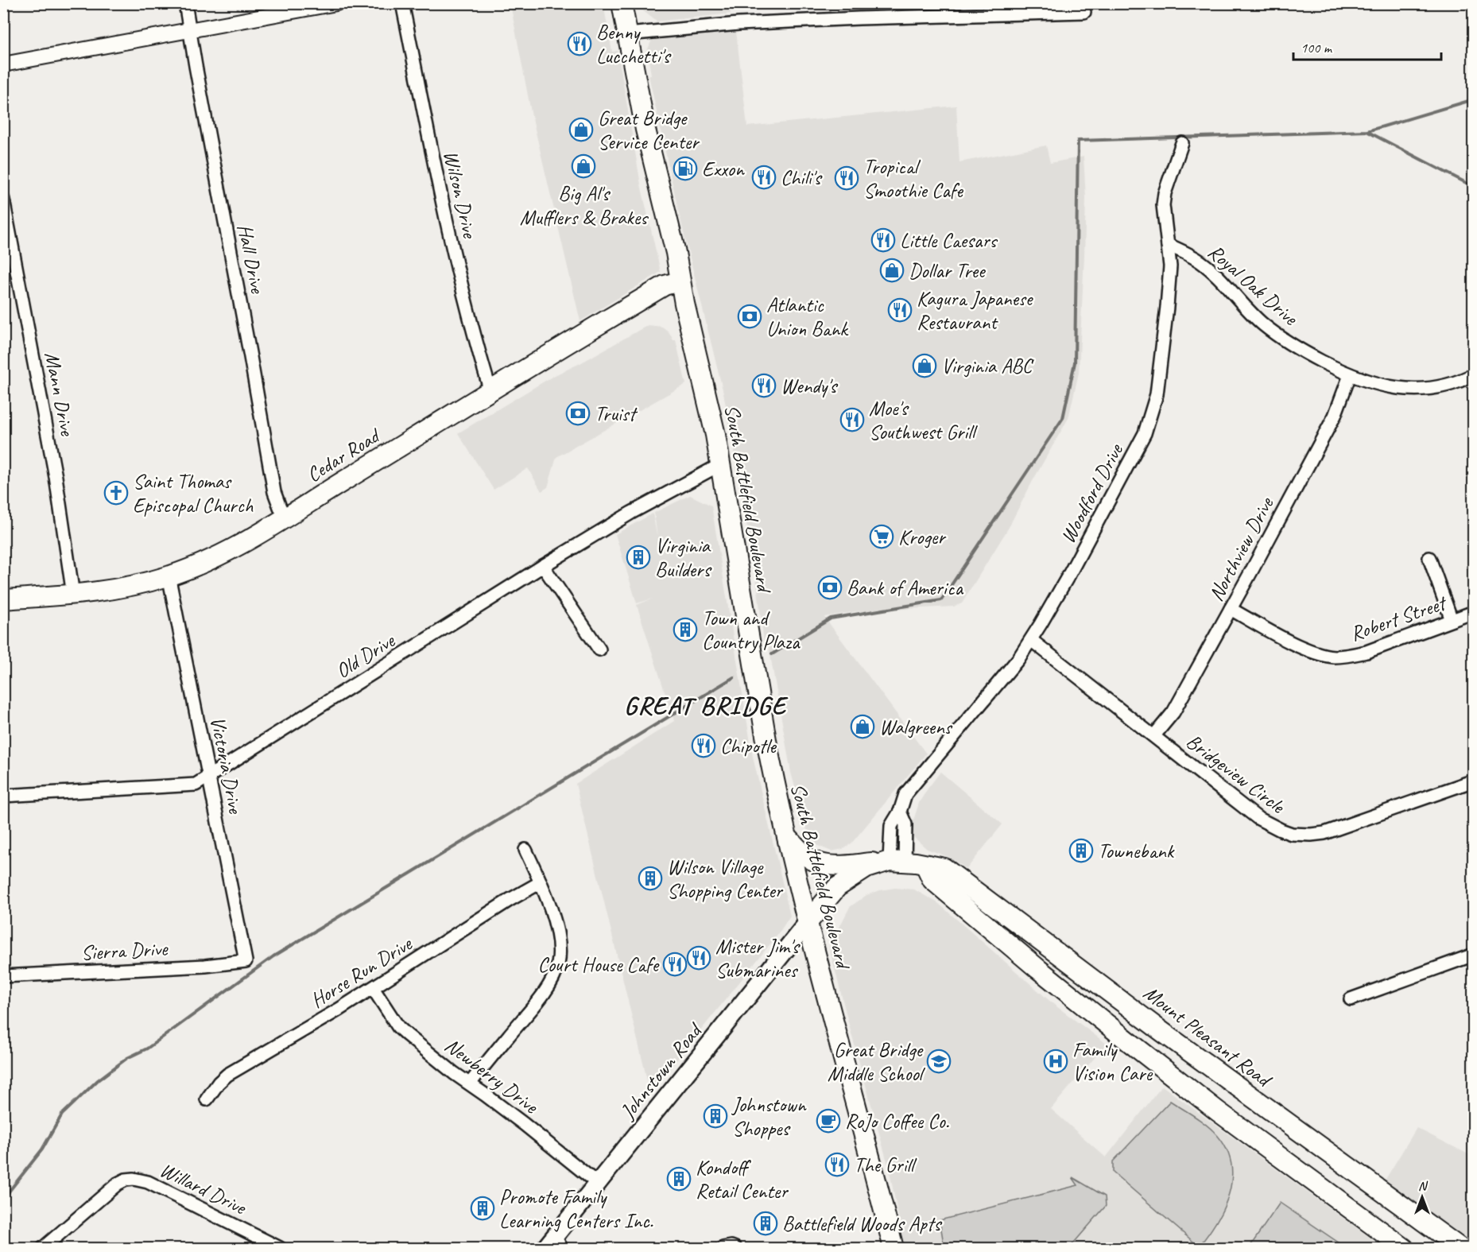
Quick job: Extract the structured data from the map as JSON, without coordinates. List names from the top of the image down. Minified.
{"streets":{"main road":["Cedar Road","South Battlefield Boulevard","Mount Pleasant Road","Johnstown Road"],"street":["Wilson Drive","Hall Drive","Royal Oak Drive","Mann Drive","Woodford Drive","Northview Drive","Robert Street","Old Drive","Victoria Drive","Bridgeview Circle","Sierra Drive","Horse Run Drive","Newberry Drive","Willard Drive"]},"crossings":[["Wilson Drive","Cedar Road"],["Hall Drive","Cedar Road"],["Royal Oak Drive","Woodford Drive"],["Royal Oak Drive","Northview Drive"],["Mann Drive","Cedar Road"],["Cedar Road","South Battlefield Boulevard"],["Cedar Road","Victoria Drive"],["Woodford Drive","Bridgeview Circle"],["Woodford Drive","Mount Pleasant Road"],["South Battlefield Boulevard","Old Drive"],["South Battlefield Boulevard","Mount Pleasant Road"],["South Battlefield Boulevard","Johnstown Road"],["Northview Drive","Robert Street"],["Northview Drive","Bridgeview Circle"],["Old Drive","Victoria Drive"],["Victoria Drive","Sierra Drive"],["Horse Run Drive","Newberry Drive"],["Johnstown Road","Newberry Drive"]],"districts":["GREAT BRIDGE"],"places":{"restaurant":["Benny Lucchetti's","Chili's","Tropical Smoothie Cafe","Little Caesars","Kagura Japanese Restaurant","Wendy's","Moe's Southwest Grill","Chipotle","Mister Jim's Submarines","Court House Cafe","The Grill"],"shop":["Great Bridge Service Center","Big Al's Mufflers & Brakes","Dollar Tree","Virginia ABC","Walgreens"],"fuel station":["Exxon"],"bank":["Atlantic Union Bank","Truist","Bank of America"],"church":["Saint Thomas Episcopal Church"],"supermarket":["Kroger"],"building":["Virginia Builders","Town and Country Plaza","Townebank","Wilson Village Shopping Center","Johnstown Shoppes","Kondoff Retail Center","Promote Family Learning Centers Inc.","Battlefield Woods Apts"],"school or university":["Great Bridge Middle School"],"hospital":["Family Vision Care"],"cafe":["RoJo Coffee Co."]},"scale_bar":"100 m","north":"top"}
